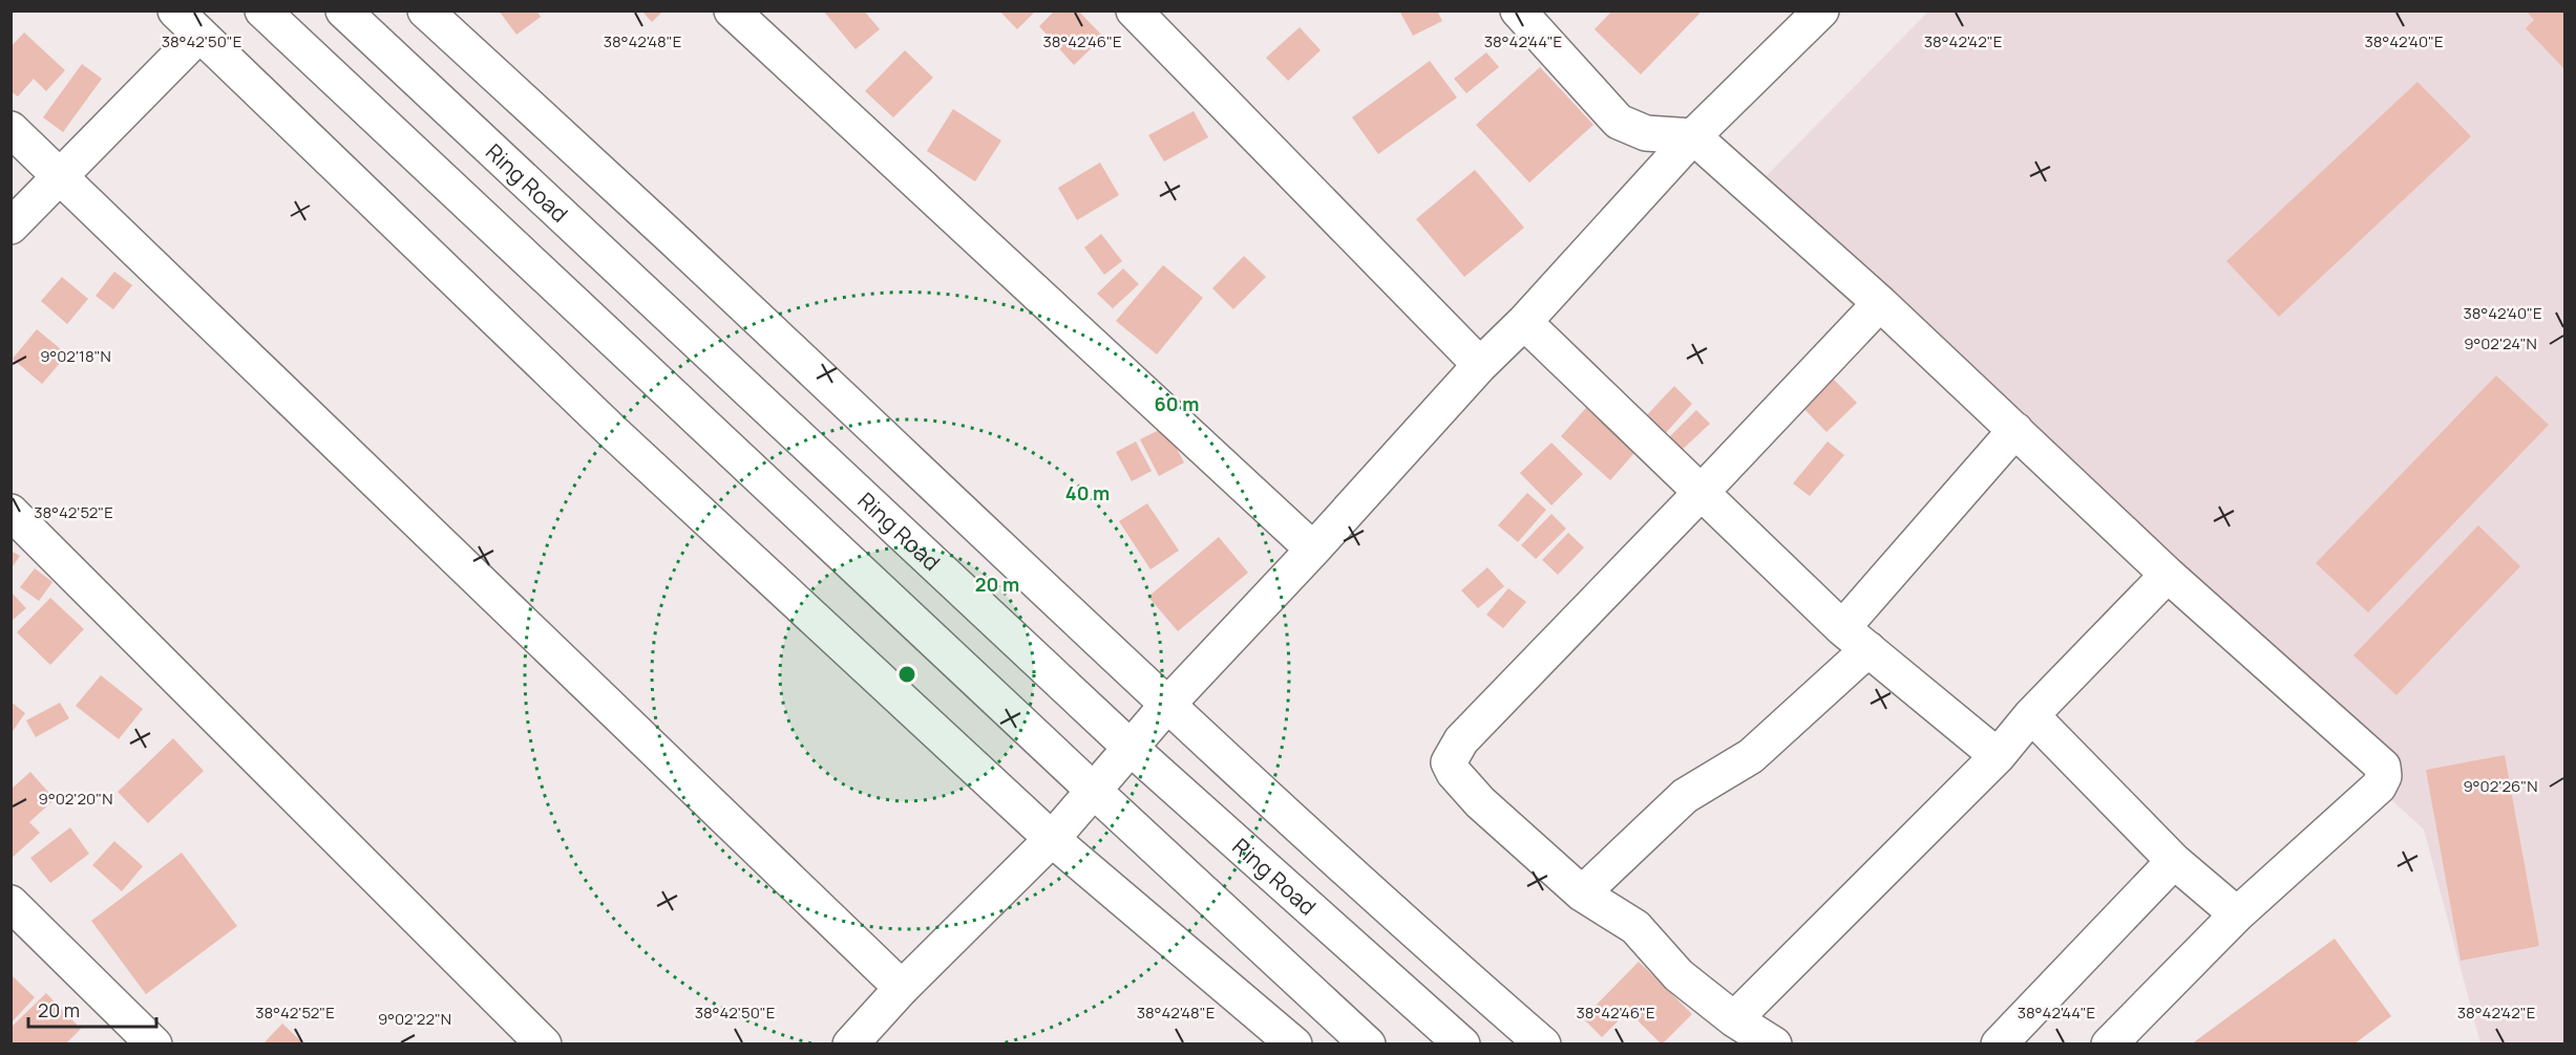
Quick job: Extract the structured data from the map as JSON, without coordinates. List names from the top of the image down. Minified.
{"streets":{"main road":["Ring Road"]},"scale_bar":"20 m","coordinates":["38°42'50\"E","38°42'48\"E","38°42'46\"E","38°42'44\"E","38°42'42\"E","38°42'40\"E","9°02'24\"N","9°02'18\"N","38°42'52\"E","9°02'26\"N","9°02'20\"N","9°02'22\"N"],"rings":["60 m","40 m","20 m"]}
